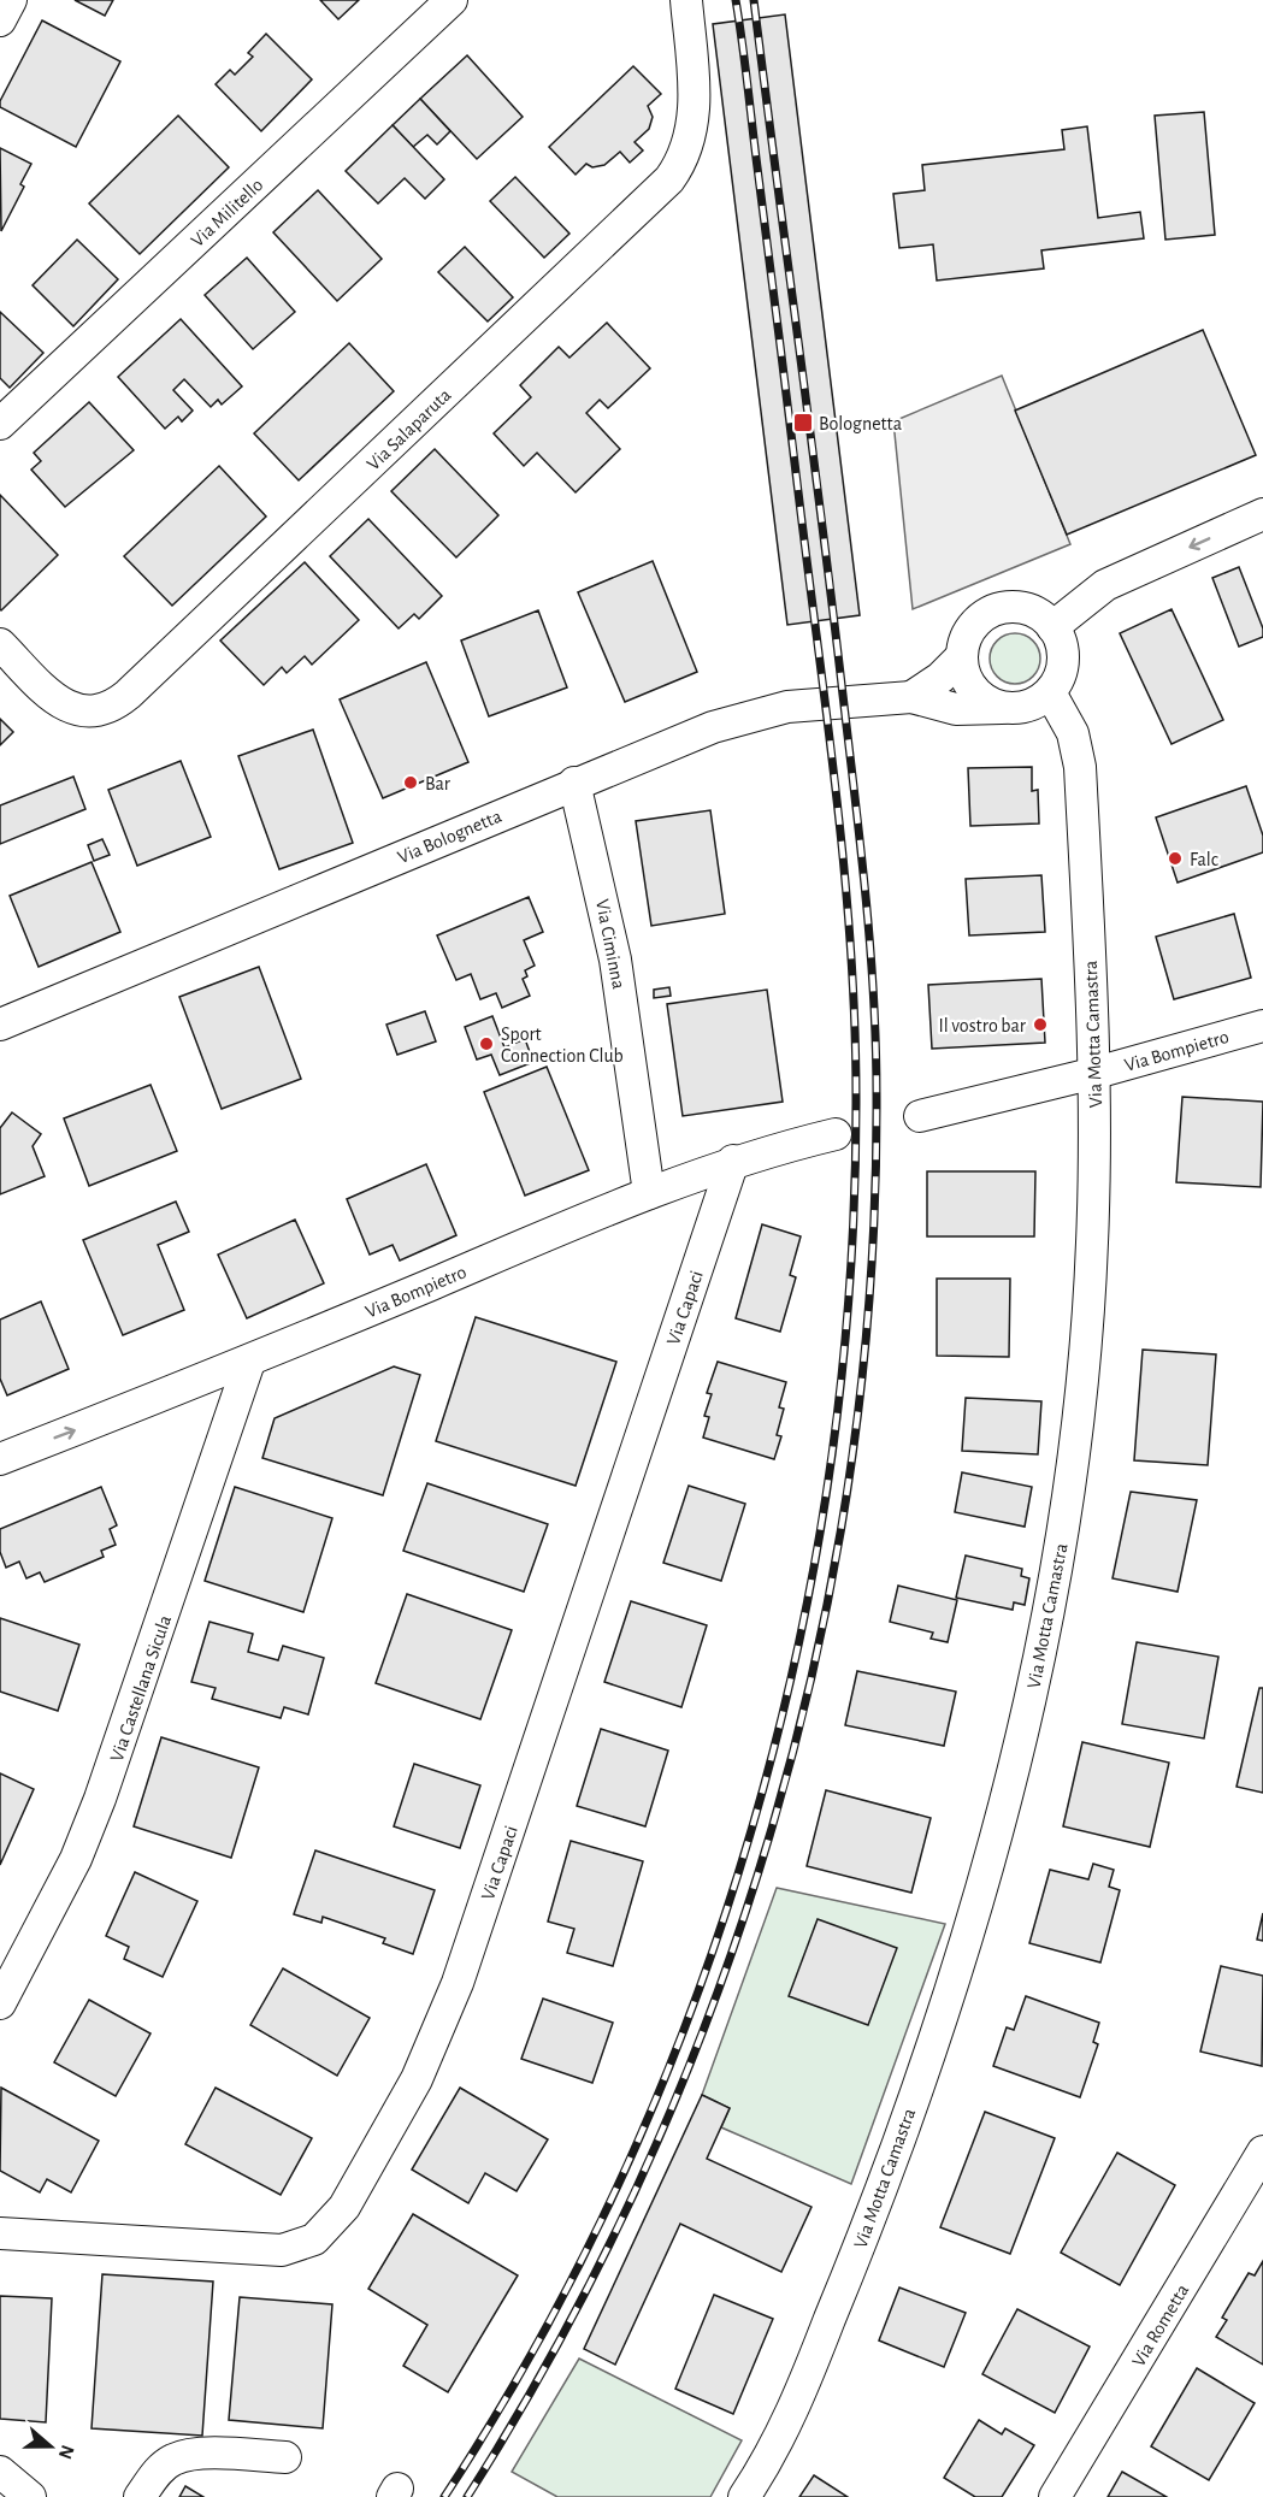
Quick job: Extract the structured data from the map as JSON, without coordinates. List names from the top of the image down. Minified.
{"streets":{"street":["Via Militello","Via Salaparuta","Via Bolognetta","Via Ciminna","Via Motta Camastra","Via Bompietro","Via Capaci","Via Castellana Sicula","Via Rometta"]},"crossings":[["Via Bolognetta","Via Ciminna"],["Via Bolognetta","Via Motta Camastra"],["Via Ciminna","Via Bompietro"],["Via Motta Camastra","Via Bompietro"],["Via Bompietro","Via Capaci"],["Via Bompietro","Via Castellana Sicula"]],"places":{"transit":["Bolognetta"],"other":["Bar","Falc","Il vostro bar","Sport Connection Club"]},"north":"right"}
